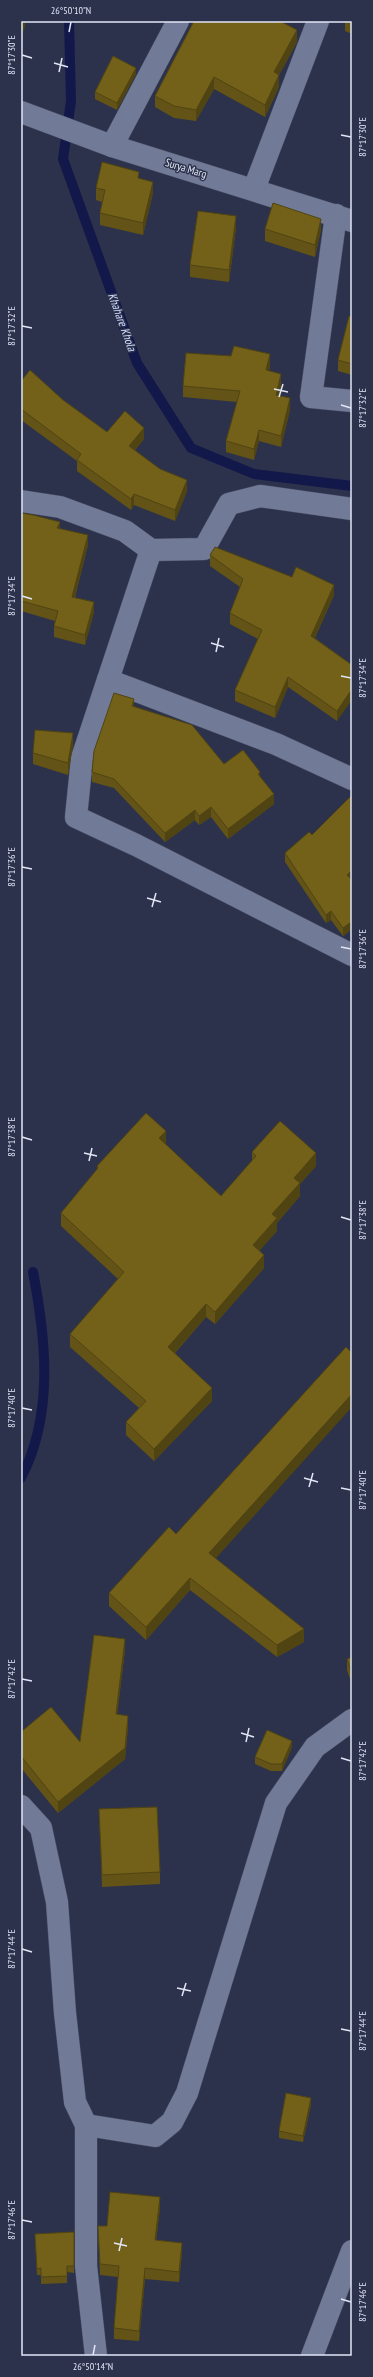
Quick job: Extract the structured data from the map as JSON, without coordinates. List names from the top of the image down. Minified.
{"streets":{"street":["Surya Marg"]},"water":["Khahare Khola"],"coordinates":["26°50'10\"N","87°17'30\"E","87°17'32\"E","87°17'34\"E","87°17'36\"E","87°17'38\"E","87°17'40\"E","87°17'42\"E","87°17'44\"E","87°17'46\"E","26°50'14\"N"]}
